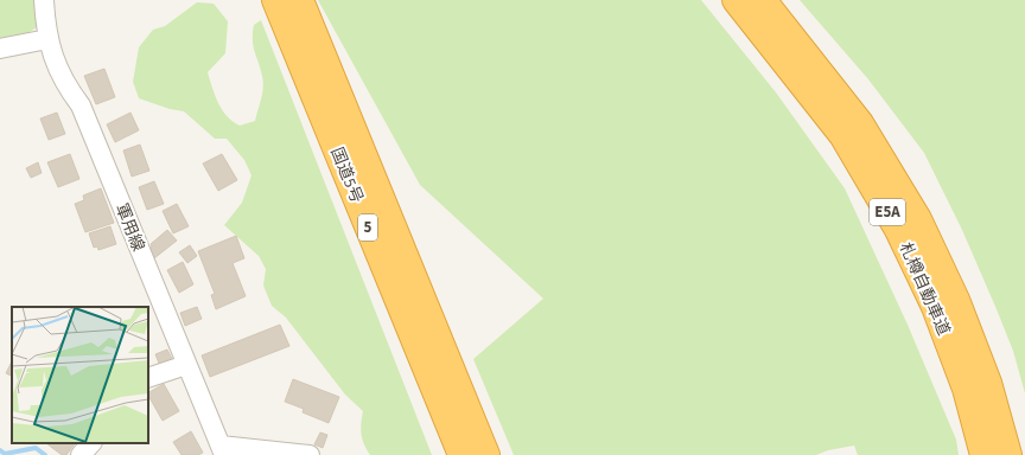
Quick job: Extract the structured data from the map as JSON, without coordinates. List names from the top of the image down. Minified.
{"streets":{"highway":["国道5号","E5A","5","札樽自動車道"],"street":["軍用線"]}}
